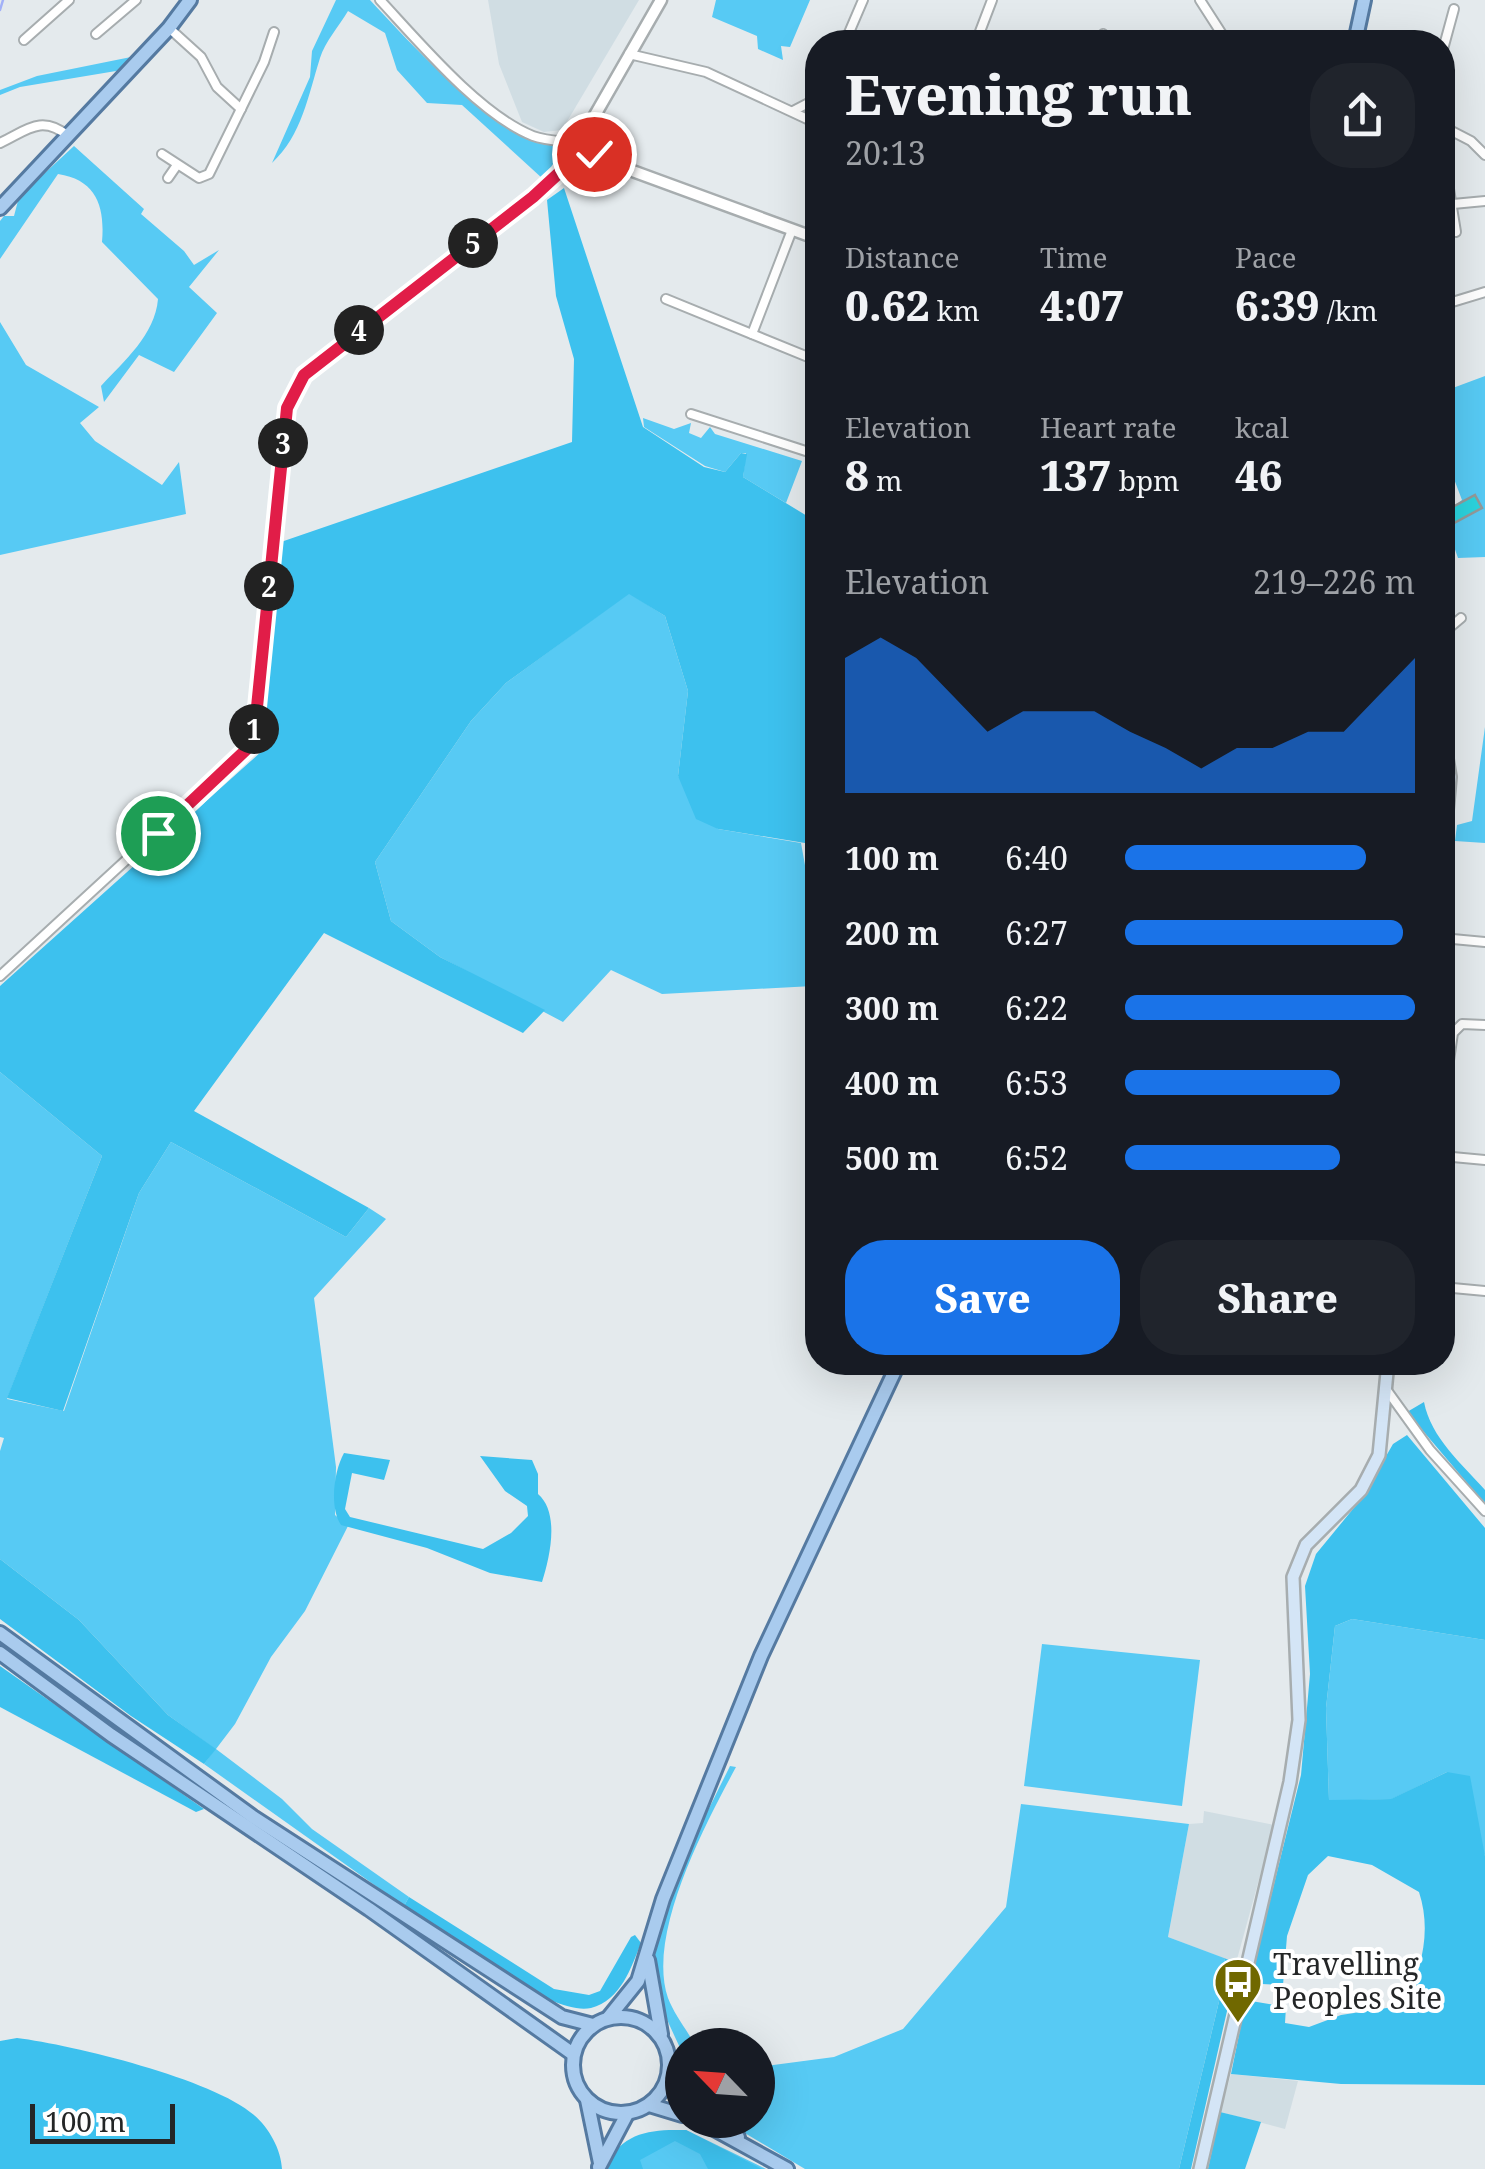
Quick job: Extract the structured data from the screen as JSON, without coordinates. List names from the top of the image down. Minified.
{"places":{"bus stop":["Travelling Peoples Site"]},"scale_bar":"100 m","north":"top left","page":{"heading":["Evening run","20:13"],"stats":[["Distance","0.62 km"],["Time","4:07"],["Pace","6:39 /km"],["Elevation","8 m"],["Heart rate","137 bpm"],["kcal","46"]],"pins":["5","4","3","2","1"],"chart":["Elevation","219–226 m"],"list":[{"name":"100 m","note":"6:40"},{"name":"200 m","note":"6:27"},{"name":"300 m","note":"6:22"},{"name":"400 m","note":"6:53"},{"name":"500 m","note":"6:52"}],"buttons":["Save","Share"],"scale":"100 m"}}
